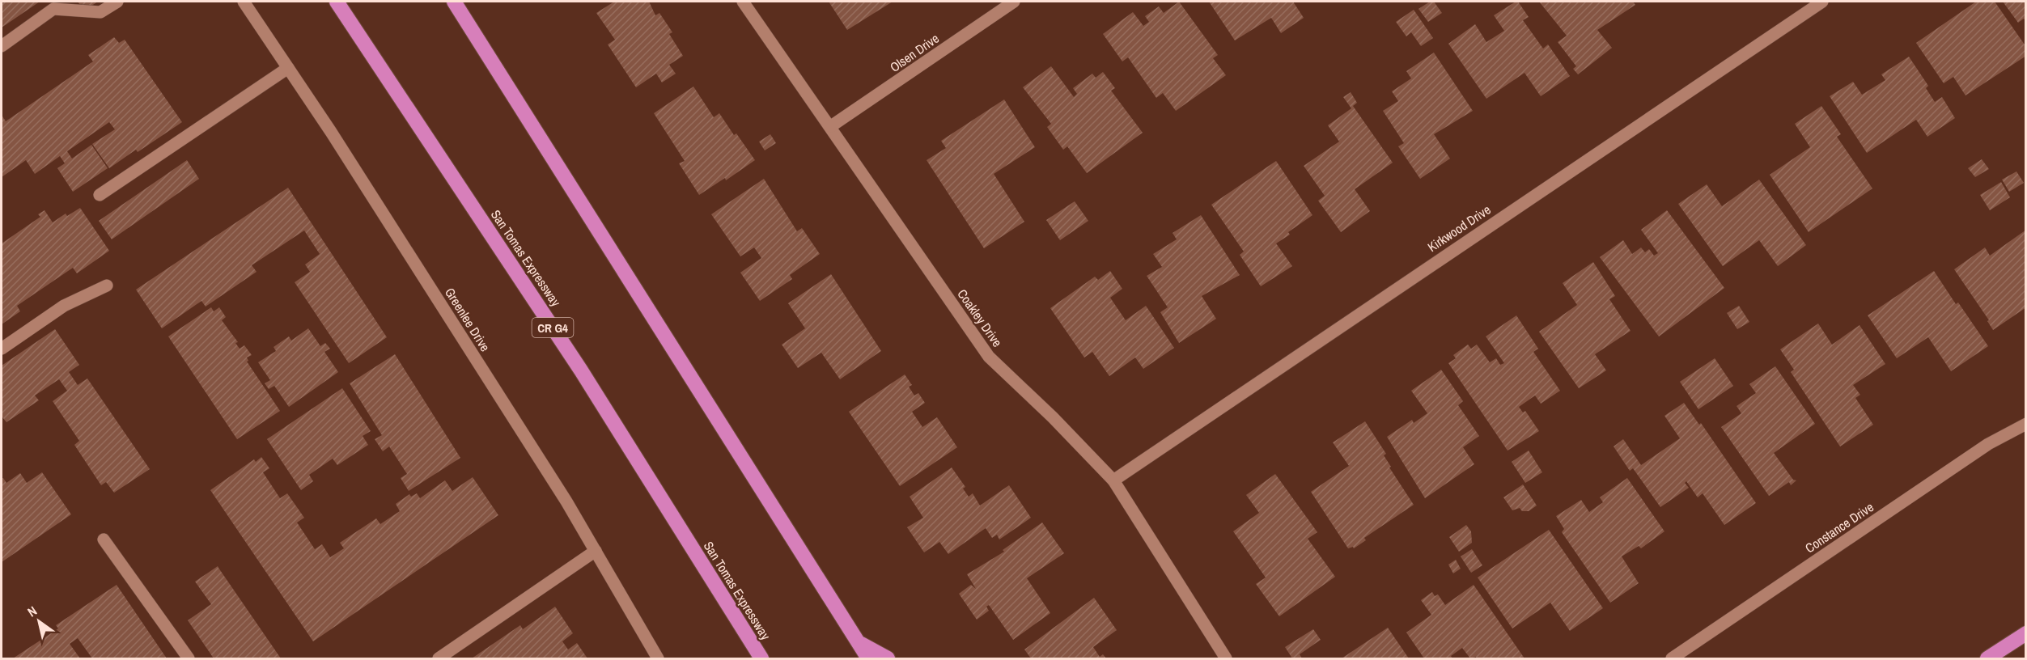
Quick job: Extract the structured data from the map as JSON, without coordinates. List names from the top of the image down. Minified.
{"streets":{"highway":["San Tomas Expressway","CR G4"],"street":["Olsen Drive","Kirkwood Drive","Coakley Drive","Greenlee Drive","Constance Drive"]},"crossings":[["Olsen Drive","Coakley Drive"],["Kirkwood Drive","Coakley Drive"]],"north":"top left"}
